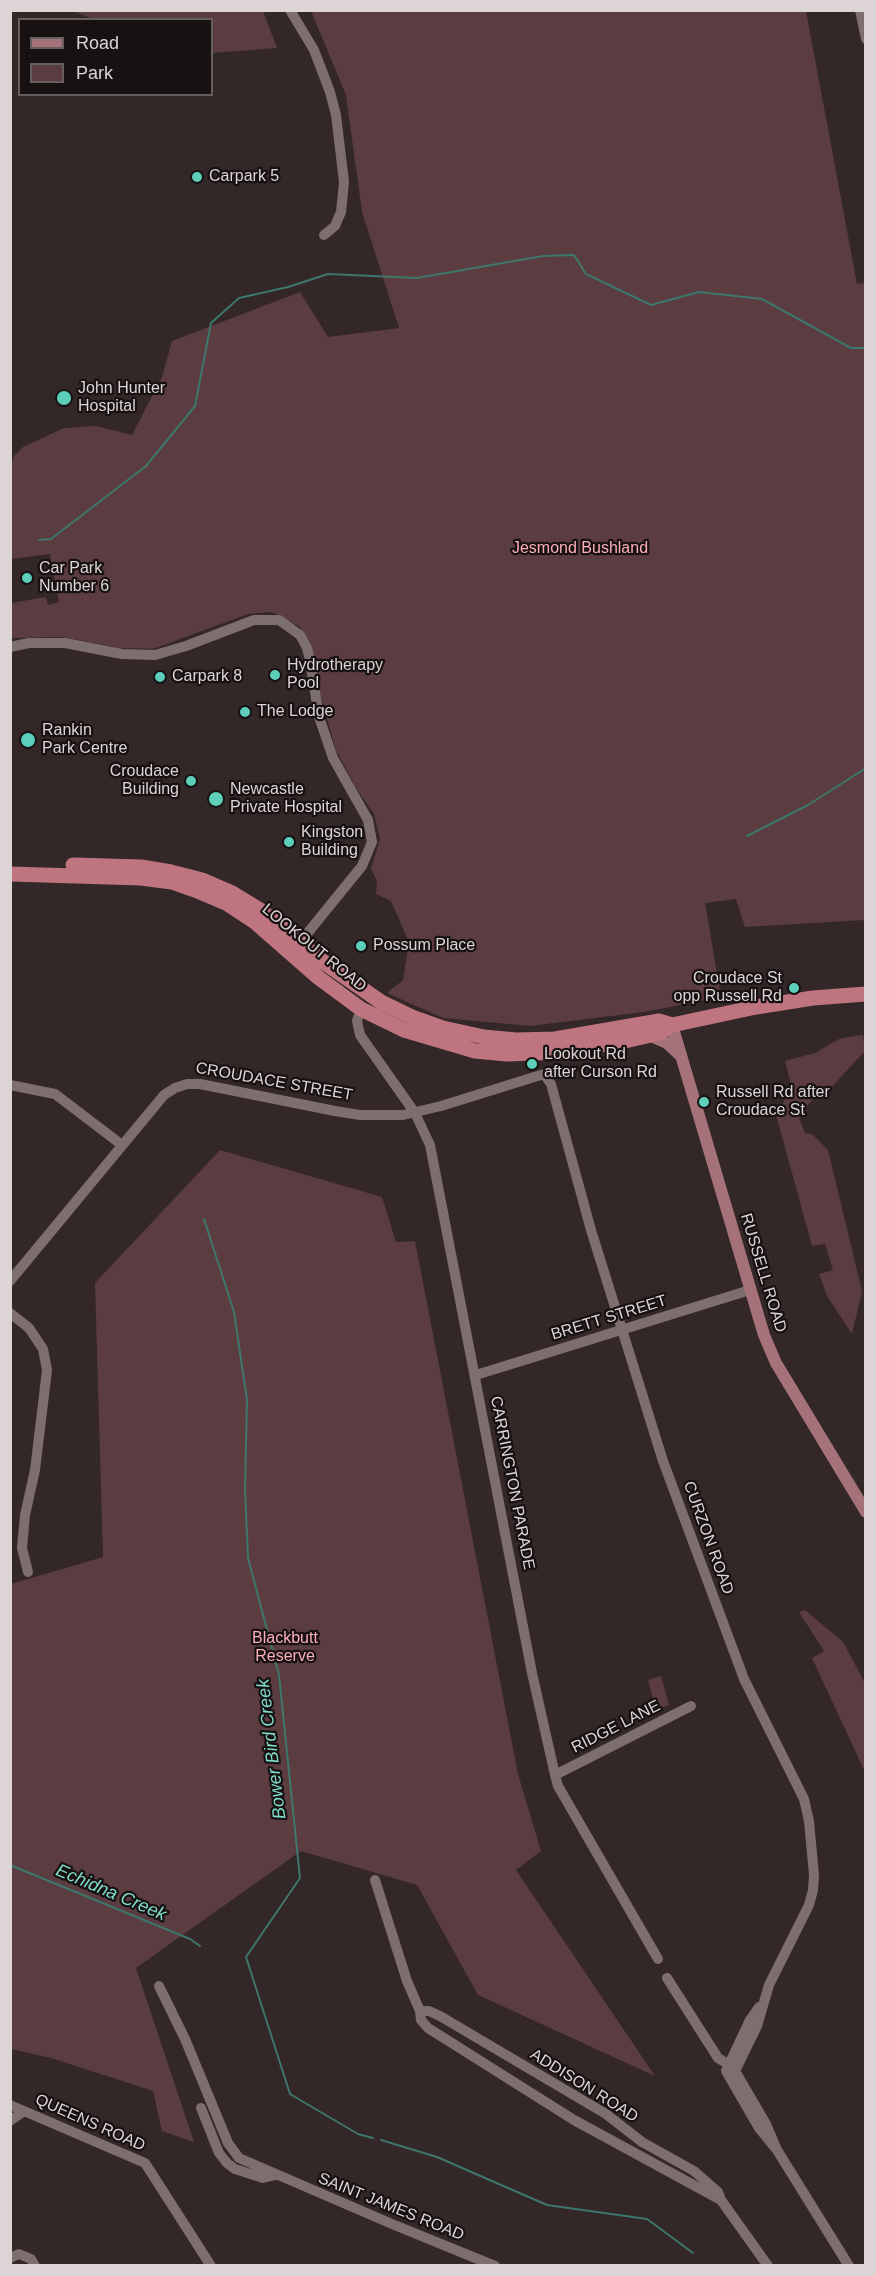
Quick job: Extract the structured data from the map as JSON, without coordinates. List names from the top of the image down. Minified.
{"streets":{"highway":["LOOKOUT ROAD"],"main road":["RUSSELL ROAD"],"street":["CROUDACE STREET","BRETT STREET","CARRINGTON PARADE","CURZON ROAD","RIDGE LANE","ADDISON ROAD","QUEENS ROAD","SAINT JAMES ROAD"]},"crossings":[["LOOKOUT ROAD","RUSSELL ROAD"],["LOOKOUT ROAD","CARRINGTON PARADE"],["CROUDACE STREET","CARRINGTON PARADE"],["CROUDACE STREET","CURZON ROAD"],["RUSSELL ROAD","BRETT STREET"],["BRETT STREET","CARRINGTON PARADE"],["BRETT STREET","CURZON ROAD"],["CARRINGTON PARADE","RIDGE LANE"]],"water":["Bower Bird Creek","Echidna Creek"],"parks":["Jesmond Bushland","Blackbutt Reserve"],"places":["Carpark 5","John Hunter Hospital","Car Park Number 6","Hydrotherapy Pool","Carpark 8","The Lodge","Rankin Park Centre","Croudace Building","Newcastle Private Hospital","Kingston Building","Possum Place","Croudace St opp Russell Rd","Lookout Rd after Curson Rd","Russell Rd after Croudace St"],"legend":["Road","Park"]}
